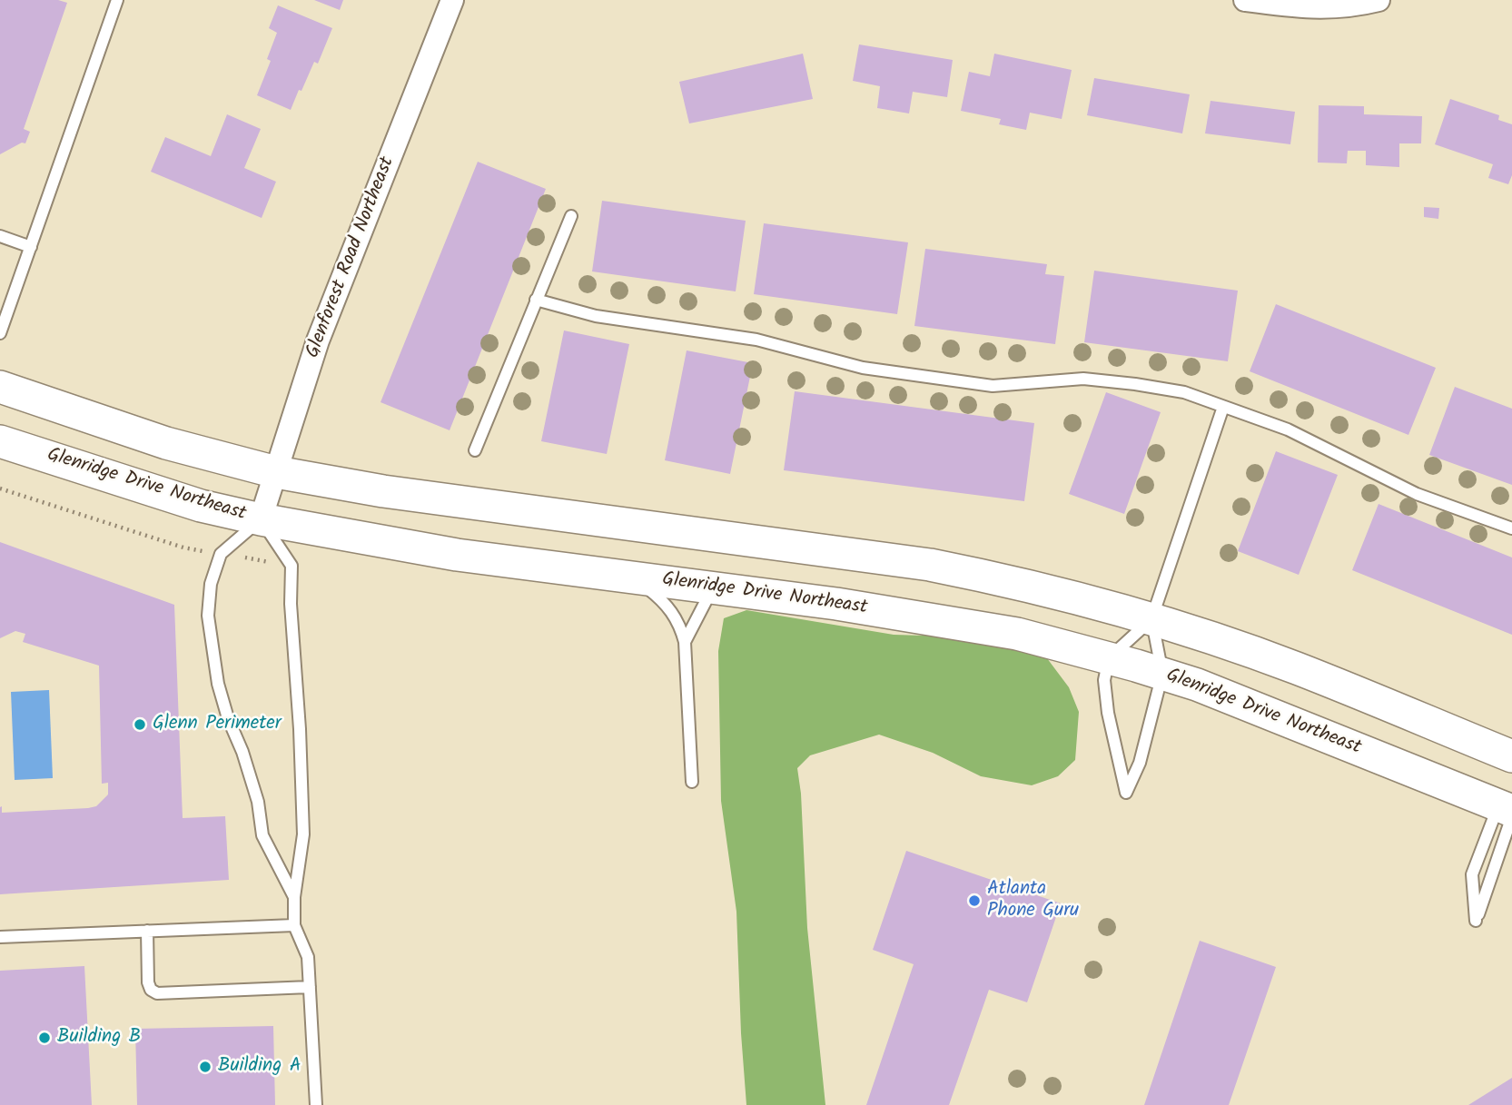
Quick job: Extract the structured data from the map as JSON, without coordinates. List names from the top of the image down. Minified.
{"streets":{"main road":["Glenridge Drive Northeast"],"street":["Glenforest Road Northeast"]},"crossings":[["Glenforest Road Northeast","Glenridge Drive Northeast"]],"places":["Glenn Perimeter","Atlanta Phone Guru","Building B","Building A"]}
